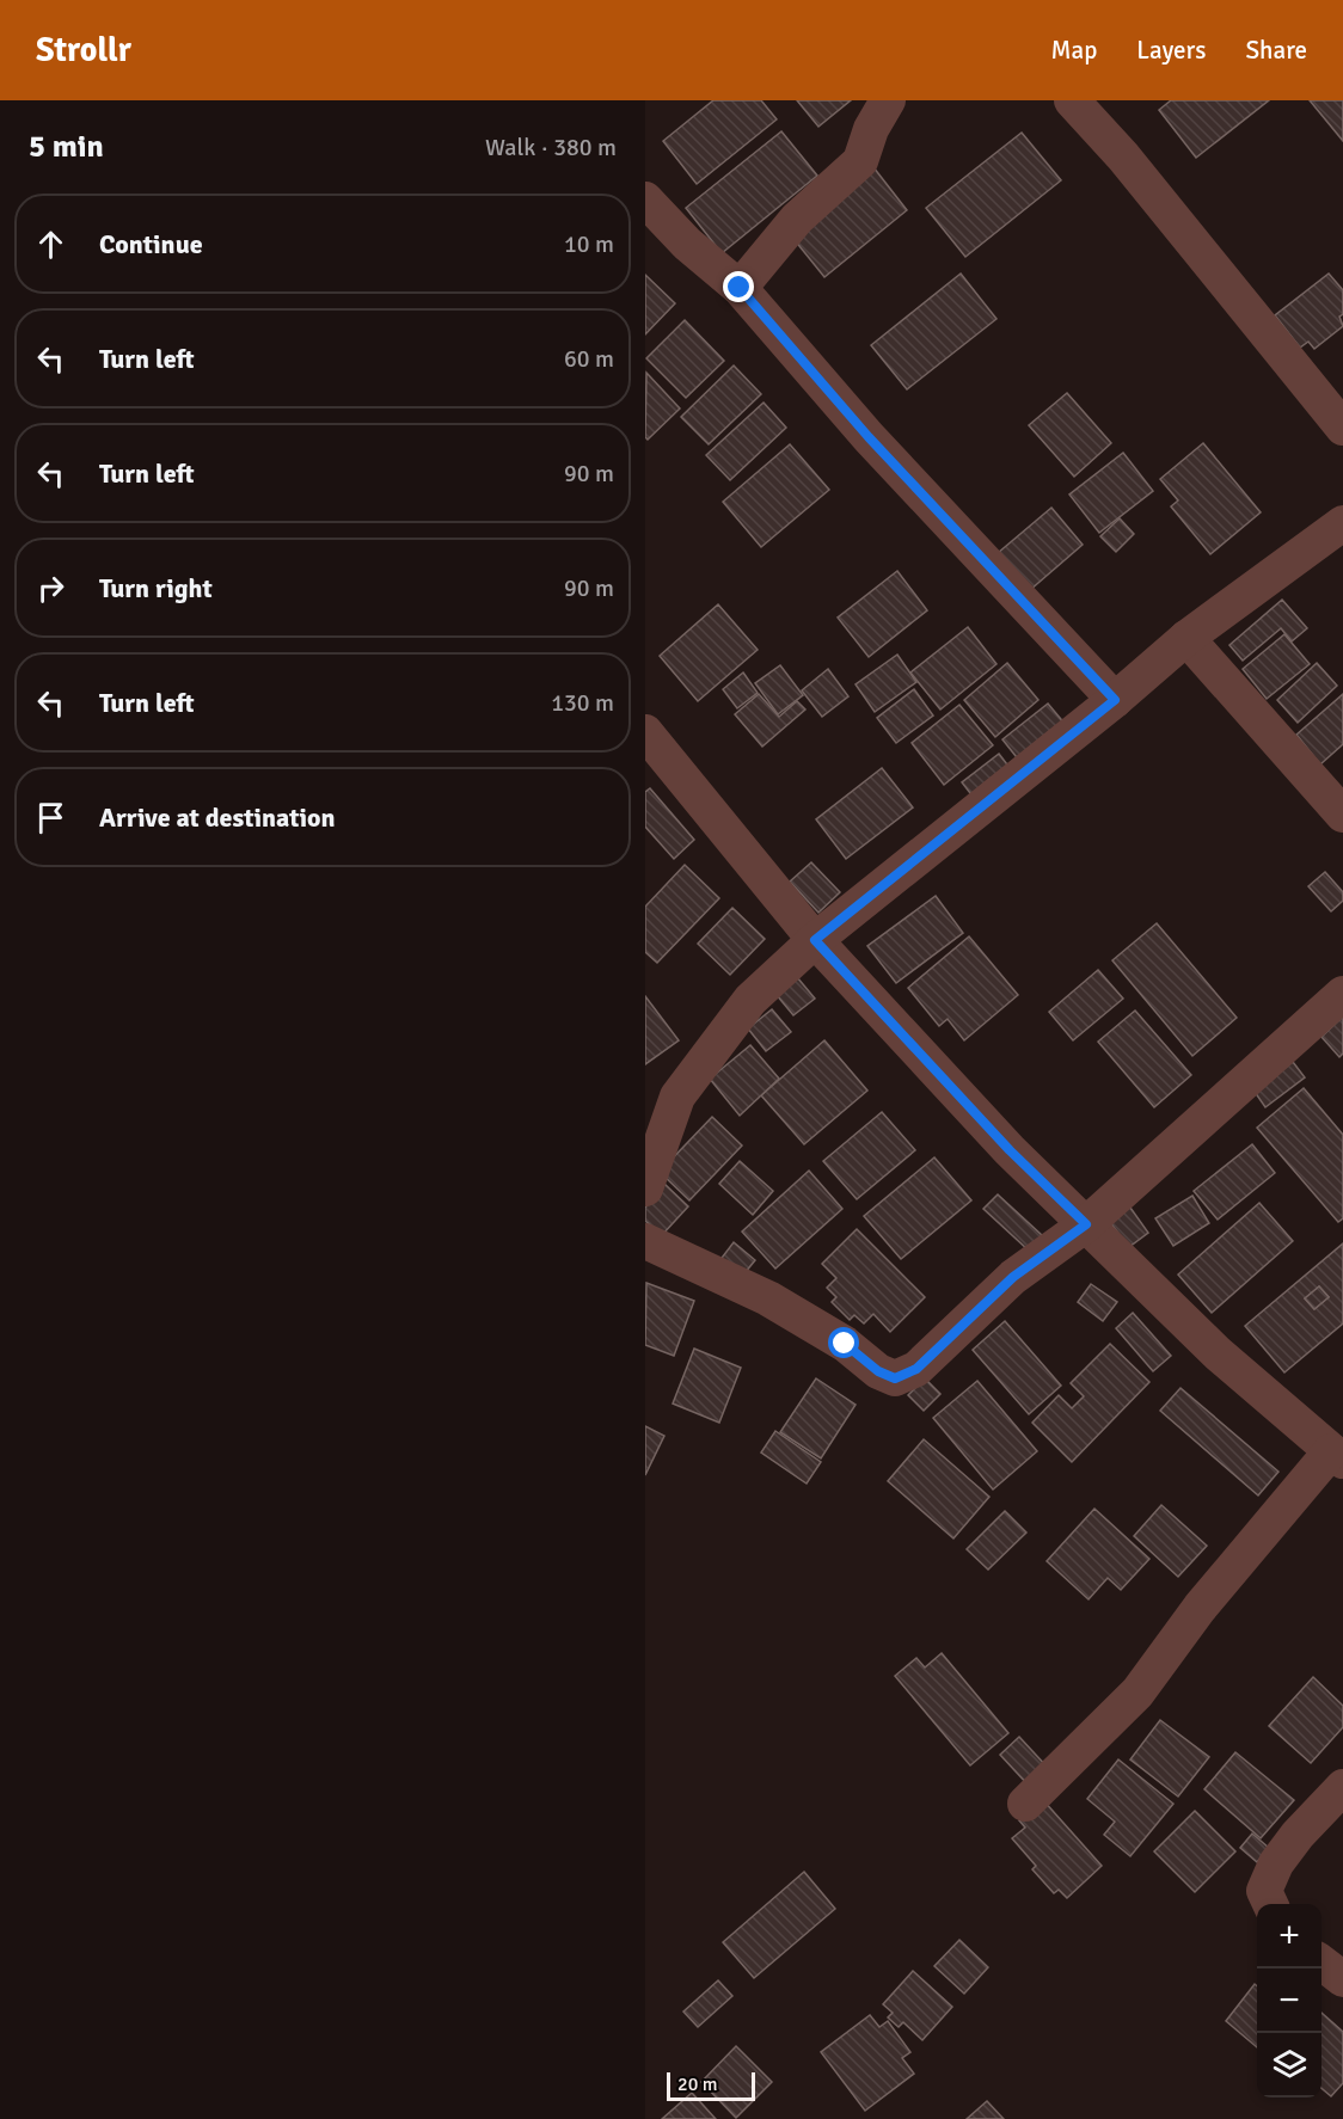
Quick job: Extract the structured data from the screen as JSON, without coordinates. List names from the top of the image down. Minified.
{"scale_bar":"20 m","page":{"header":"Strollr","nav":["Map","Layers","Share"],"heading":["5 min","Walk · 380 m"],"list":[["Continue","10 m"],["Turn left","60 m"],["Turn left","90 m"],["Turn right","90 m"],["Turn left","130 m"],"Arrive at destination"],"map_buttons":["+","−"],"scale":"20 m"}}
